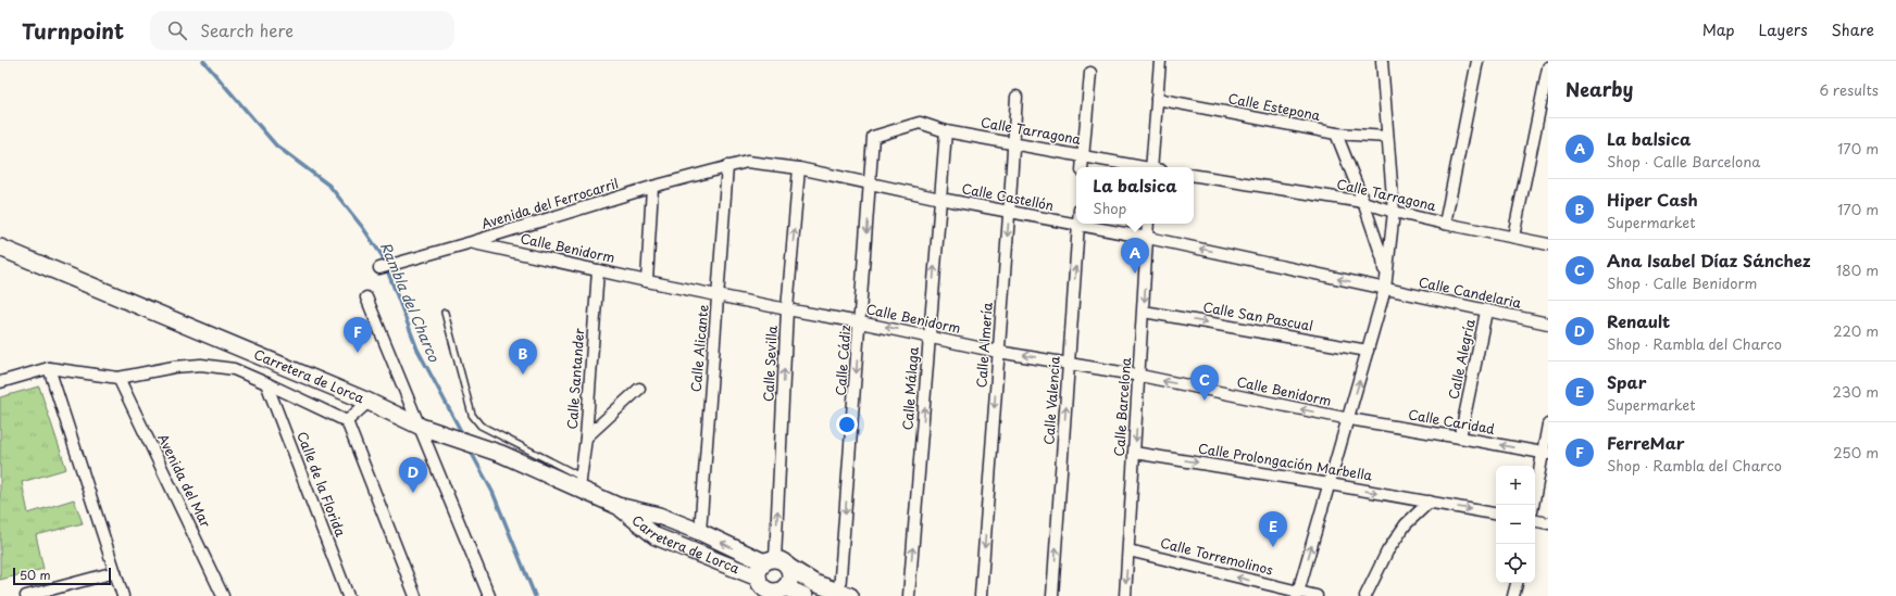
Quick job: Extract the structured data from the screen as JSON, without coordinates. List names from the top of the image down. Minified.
{"streets":{"main road":["Carretera de Lorca"],"street":["Calle Estepona","Calle Tarragona","Calle Castellón","Avenida del Ferrocarril","Calle Benidorm","Calle Candelaria","Calle San Pascual","Calle Almería","Calle Alicante","Calle Alegría","Calle Cádiz","Calle Sevilla","Calle Santander","Calle Málaga","Calle Valencia","Calle Barcelona","Calle Caridad","Calle Prolongación Marbella","Avenida del Mar","Calle de la Florida","Calle Torremolinos"]},"crossings":[["Calle Tarragona","Calle Castellón"],["Calle Tarragona","Calle Almería"],["Calle Tarragona","Calle Cádiz"],["Calle Tarragona","Calle Málaga"],["Calle Castellón","Avenida del Ferrocarril"],["Calle Castellón","Calle Candelaria"],["Calle Castellón","Calle Almería"],["Calle Castellón","Calle Alicante"],["Calle Castellón","Calle Cádiz"],["Calle Castellón","Calle Sevilla"],["Calle Castellón","Calle Málaga"],["Calle Castellón","Calle Valencia"],["Calle Castellón","Calle Barcelona"],["Avenida del Ferrocarril","Calle Benidorm"],["Avenida del Ferrocarril","Calle Alicante"],["Calle Benidorm","Calle Almería"],["Calle Benidorm","Calle Alicante"],["Calle Benidorm","Calle Cádiz"],["Calle Benidorm","Calle Sevilla"],["Calle Benidorm","Calle Santander"],["Calle Benidorm","Calle Málaga"],["Calle Benidorm","Calle Valencia"],["Calle Benidorm","Calle Barcelona"],["Calle Benidorm","Calle Caridad"],["Calle Candelaria","Calle Alegría"],["Calle San Pascual","Calle Barcelona"],["Calle Alicante","Carretera de Lorca"],["Calle Alegría","Calle Caridad"],["Calle Cádiz","Carretera de Lorca"],["Calle Sevilla","Carretera de Lorca"],["Carretera de Lorca","Calle Santander"],["Calle Barcelona","Calle Prolongación Marbella"],["Calle Barcelona","Calle Torremolinos"]],"one_way":["Calle Castellón","Calle Benidorm","Calle San Pascual","Calle Almería","Calle Cádiz","Calle Sevilla","Calle Málaga","Calle Valencia","Calle Barcelona","Calle Caridad","Calle Prolongación Marbella","Calle Torremolinos"],"water":["Rambla del Charco"],"scale_bar":"50 m","page":{"header":"Turnpoint","search":"Search here","nav":["Map","Layers","Share"],"heading":["Nearby","6 results"],"list":[{"mark":"A","name":"La balsica","note":"Shop · Calle Barcelona","value":"170 m"},{"mark":"B","name":"Hiper Cash","note":"Supermarket","value":"170 m"},{"mark":"C","name":"Ana Isabel Díaz Sánchez","note":"Shop · Calle Benidorm","value":"180 m"},{"mark":"D","name":"Renault","note":"Shop · Rambla del Charco","value":"220 m"},{"mark":"E","name":"Spar","note":"Supermarket","value":"230 m"},{"mark":"F","name":"FerreMar","note":"Shop · Rambla del Charco","value":"250 m"}],"popup":["La balsica","Shop"],"pins":["A","F","B","C","D","E"],"map_buttons":["+","−"],"scale":"50 m"}}
